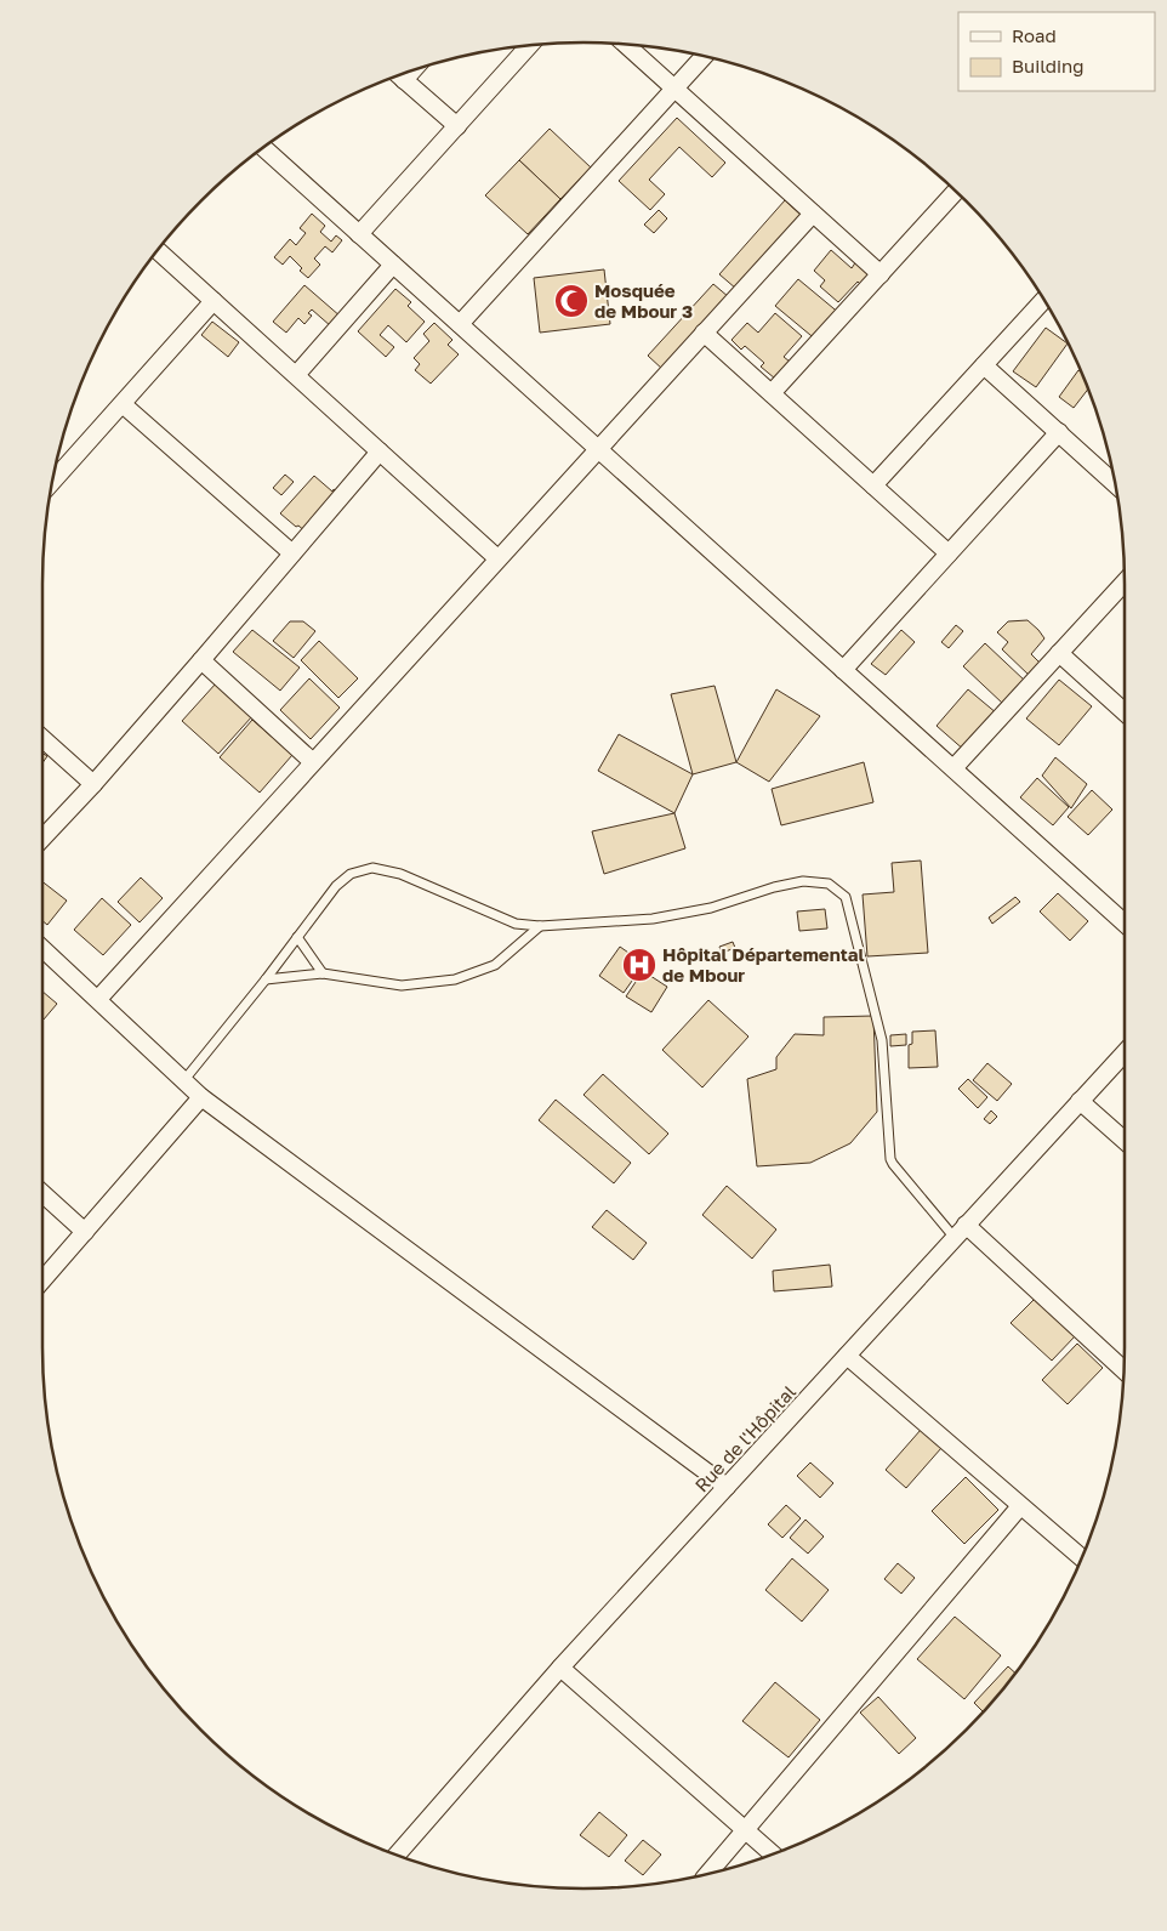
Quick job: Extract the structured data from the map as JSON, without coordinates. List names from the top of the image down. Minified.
{"streets":{"street":["Rue de l'Hôpital"]},"places":{"mosque":["Mosquée de Mbour 3"],"hospital":["Hôpital Départemental de Mbour"]},"legend":["Road","Building"]}
